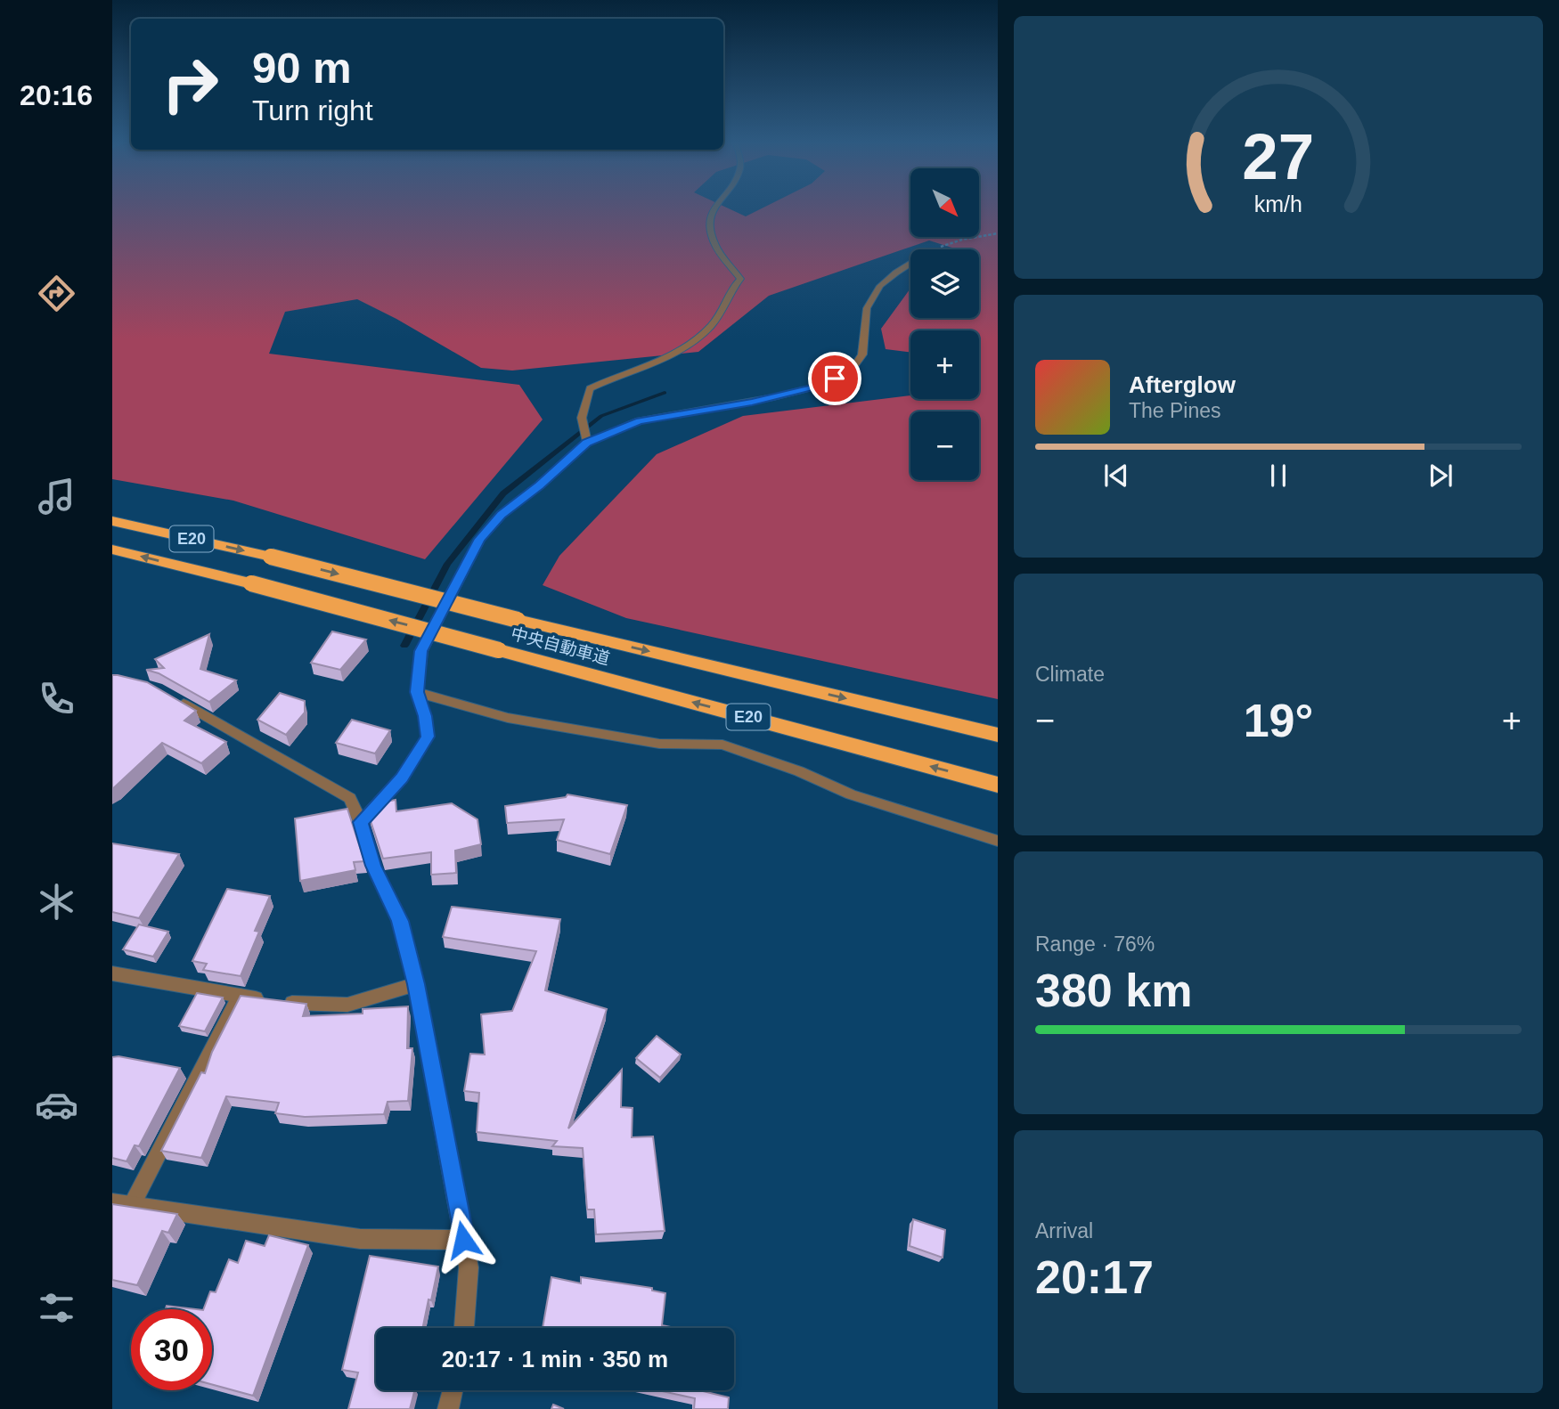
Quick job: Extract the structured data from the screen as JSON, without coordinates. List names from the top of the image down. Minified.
{"streets":{"highway":["E20","中央自動車道"]},"north":"bottom right","page":{"tabs":"20:16","turn":["90 m","Turn right"],"map_buttons":["+","−"],"song":["Afterglow","The Pines"],"tile":["Climate",["Range · 76%","380 km"],["Arrival","20:17"]],"heat":["−","19°","+"],"limit":"30","trip":"20:17 · 1 min · 350 m","gauge":["27","km/h"]}}
